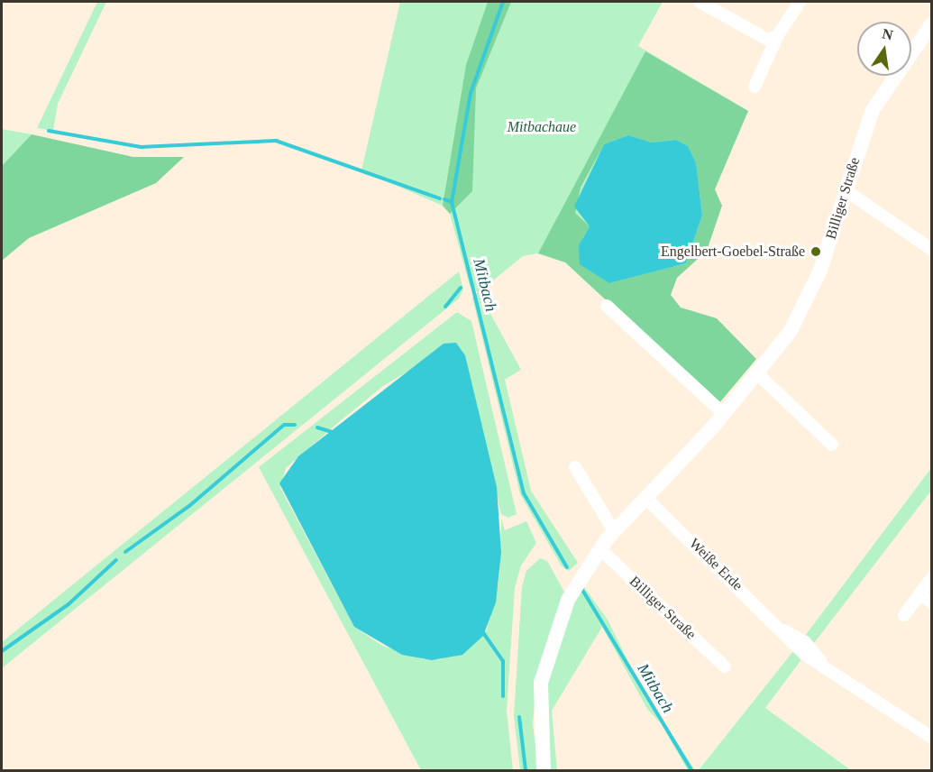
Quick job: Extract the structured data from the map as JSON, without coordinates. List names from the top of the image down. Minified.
{"streets":{"street":["Billiger Straße","Weiße Erde"]},"crossings":[["Billiger Straße","Weiße Erde"]],"water":["Mitbach"],"parks":["Mitbachaue"],"places":["Engelbert-Goebel-Straße"],"north":"top"}
